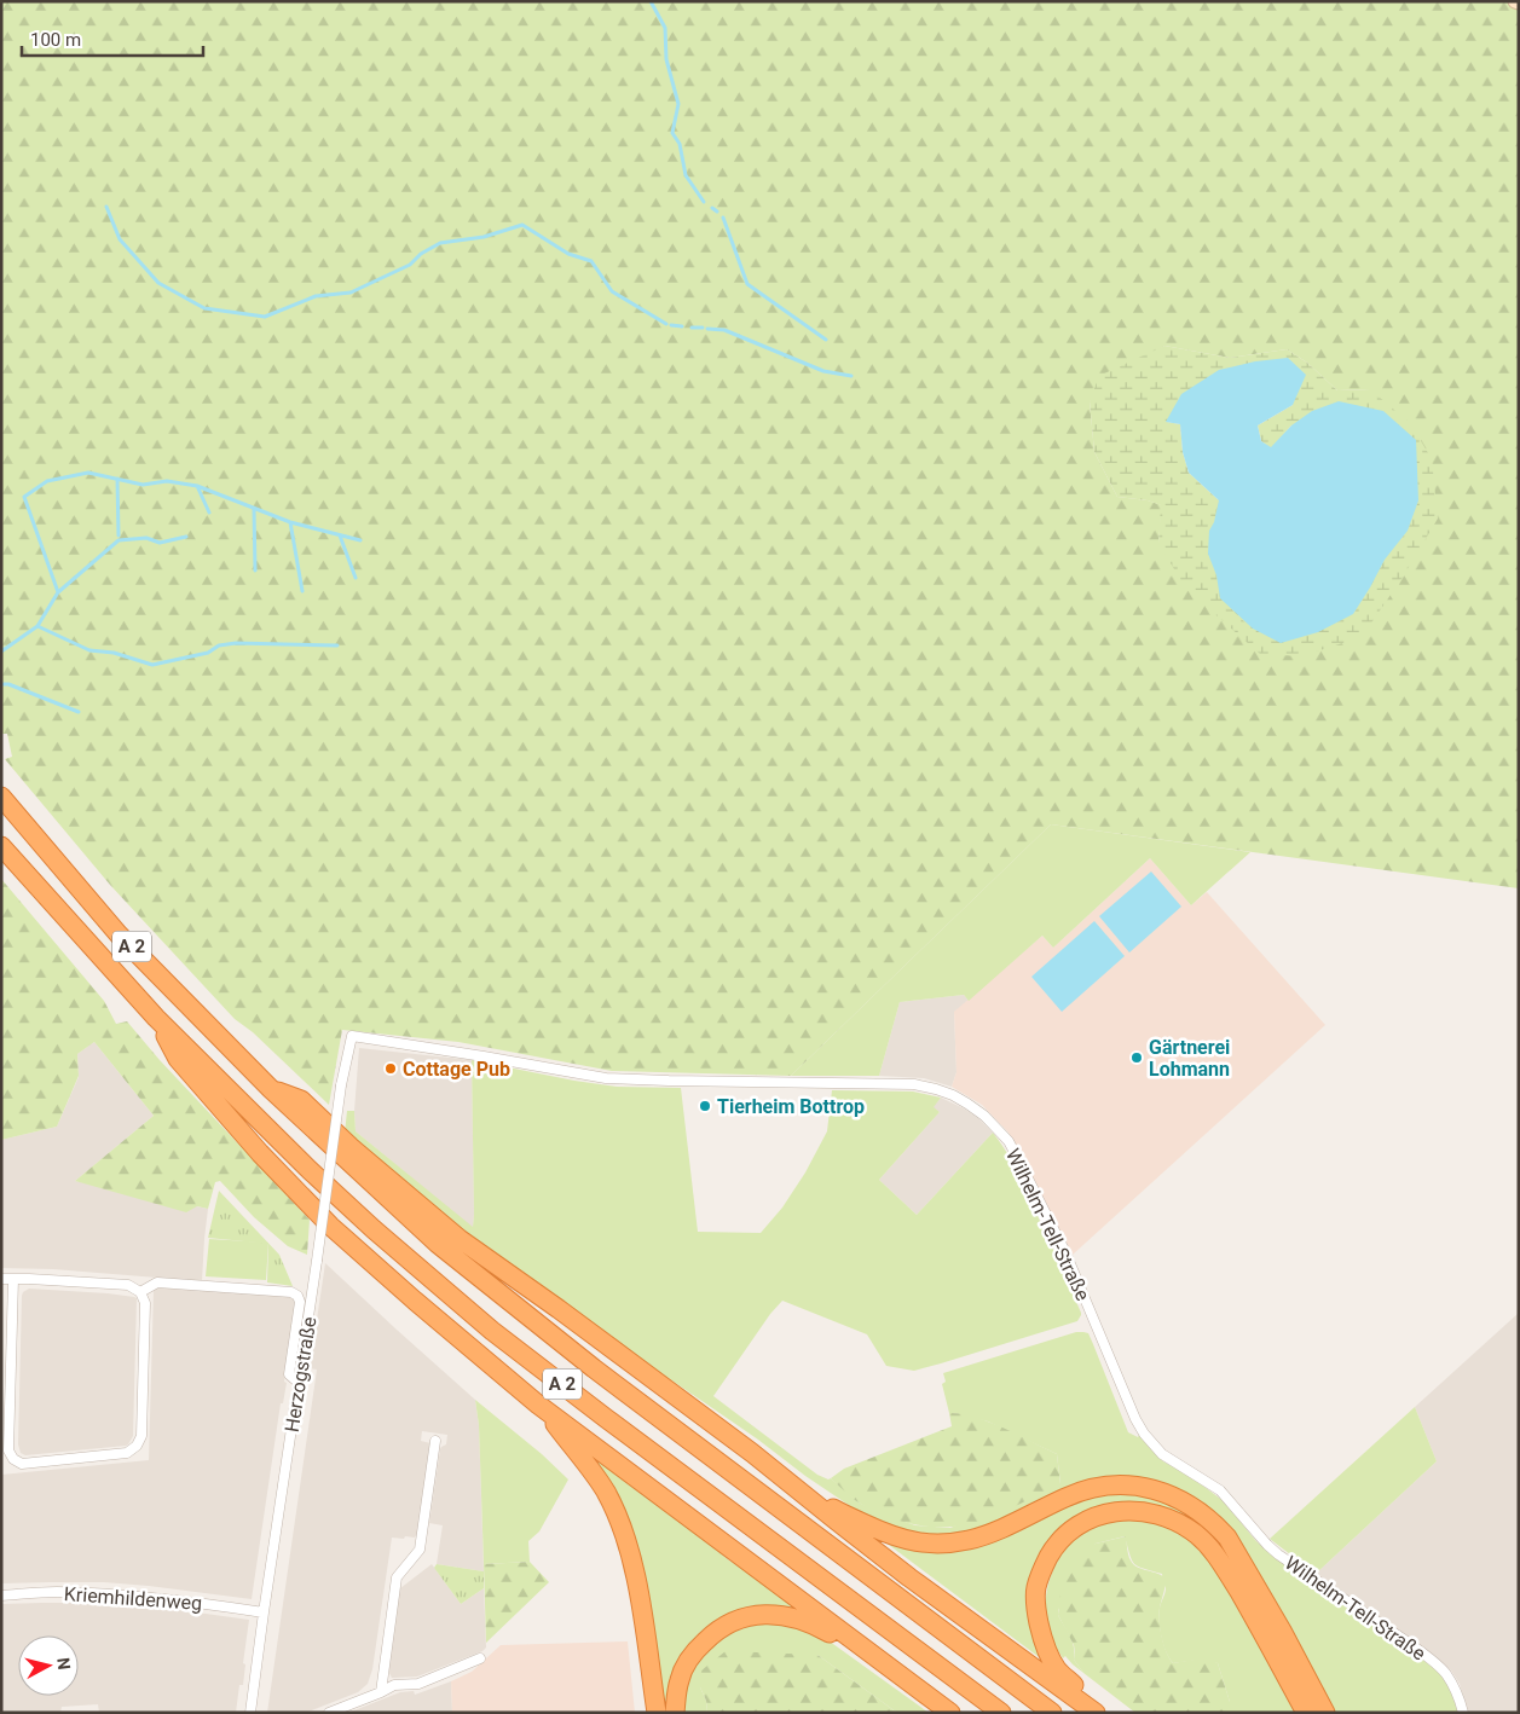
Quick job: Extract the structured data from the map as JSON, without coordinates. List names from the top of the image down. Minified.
{"streets":{"highway":["A 2"],"street":["Wilhelm-Tell-Straße","Herzogstraße","Kriemhildenweg"]},"crossings":[["Wilhelm-Tell-Straße","Herzogstraße"],["Herzogstraße","Kriemhildenweg"]],"places":["Gärtnerei Lohmann","Cottage Pub","Tierheim Bottrop"],"scale_bar":"100 m","north":"right"}
